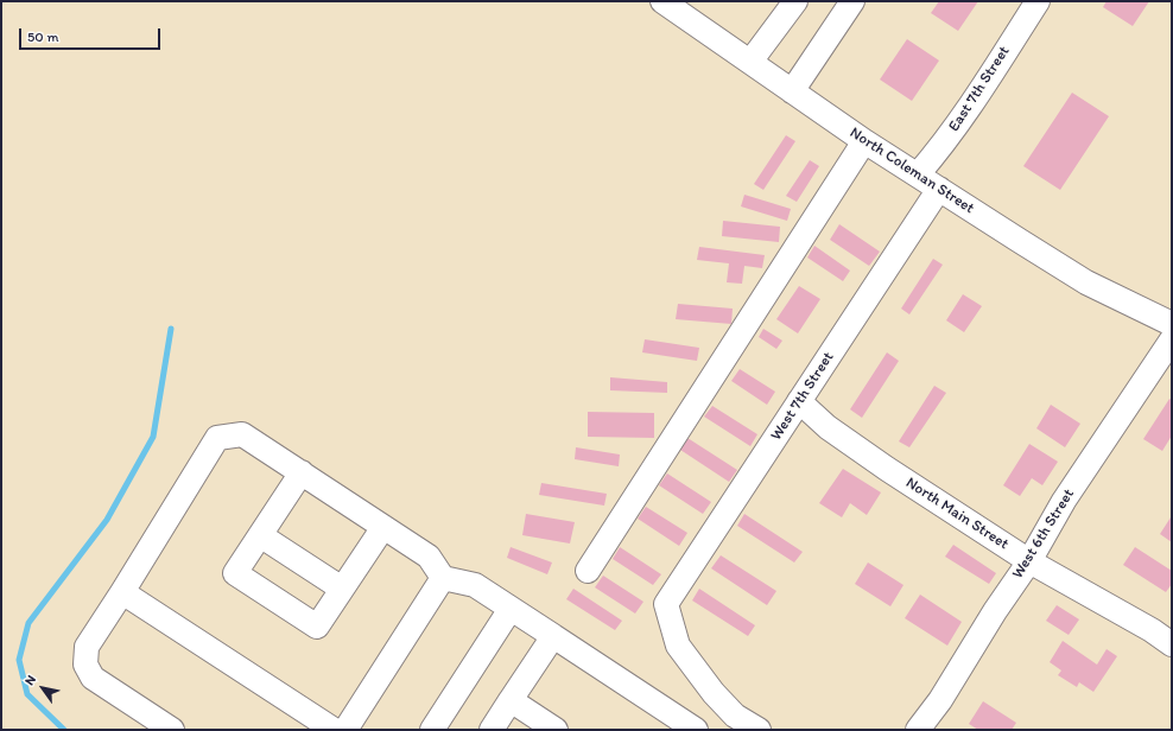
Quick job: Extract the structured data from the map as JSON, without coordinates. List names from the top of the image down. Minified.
{"streets":{"street":["East 7th Street","North Coleman Street","West 7th Street","North Main Street","West 6th Street"]},"crossings":[["East 7th Street","North Coleman Street"],["North Coleman Street","West 7th Street"],["West 7th Street","North Main Street"],["North Main Street","West 6th Street"]],"scale_bar":"50 m","north":"top left"}
